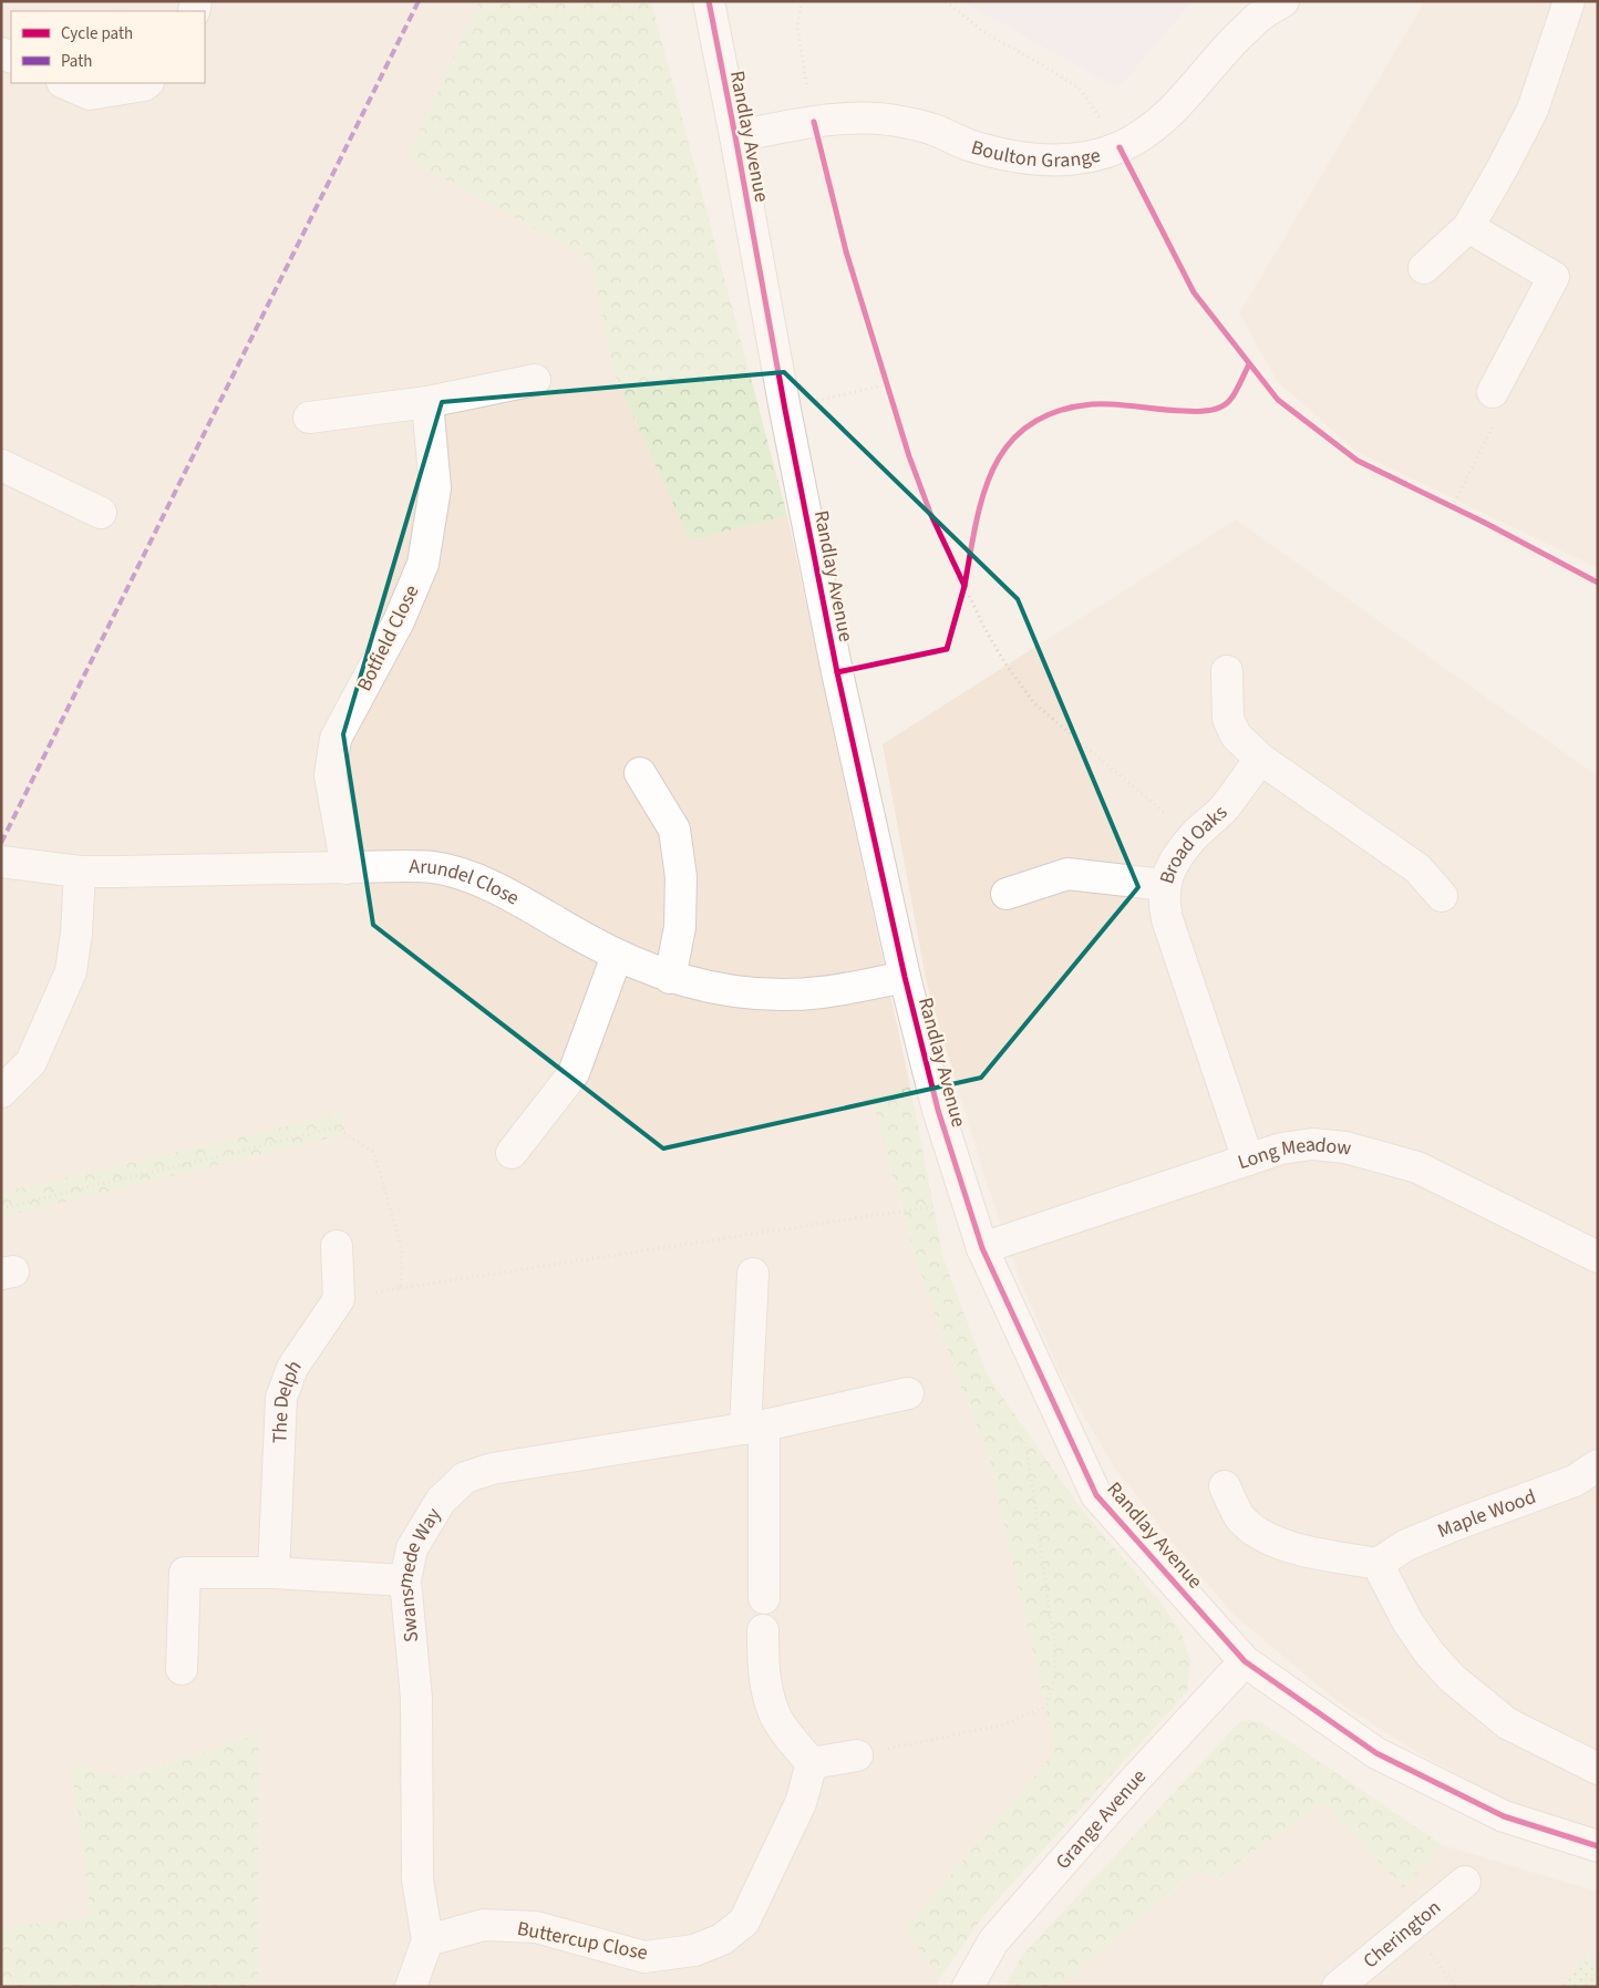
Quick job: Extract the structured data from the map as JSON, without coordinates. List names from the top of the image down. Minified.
{"streets":{"street":["Randlay Avenue","Boulton Grange","Botfield Close","Broad Oaks","Arundel Close","Long Meadow","The Delph","Maple Wood","Swansmede Way","Grange Avenue","Cherington","Buttercup Close"]},"crossings":[["Randlay Avenue","Boulton Grange"],["Randlay Avenue","Arundel Close"],["Randlay Avenue","Long Meadow"],["Randlay Avenue","Grange Avenue"],["Botfield Close","Arundel Close"],["Broad Oaks","Long Meadow"],["Swansmede Way","Buttercup Close"]],"legend":["Cycle path","Path"]}
